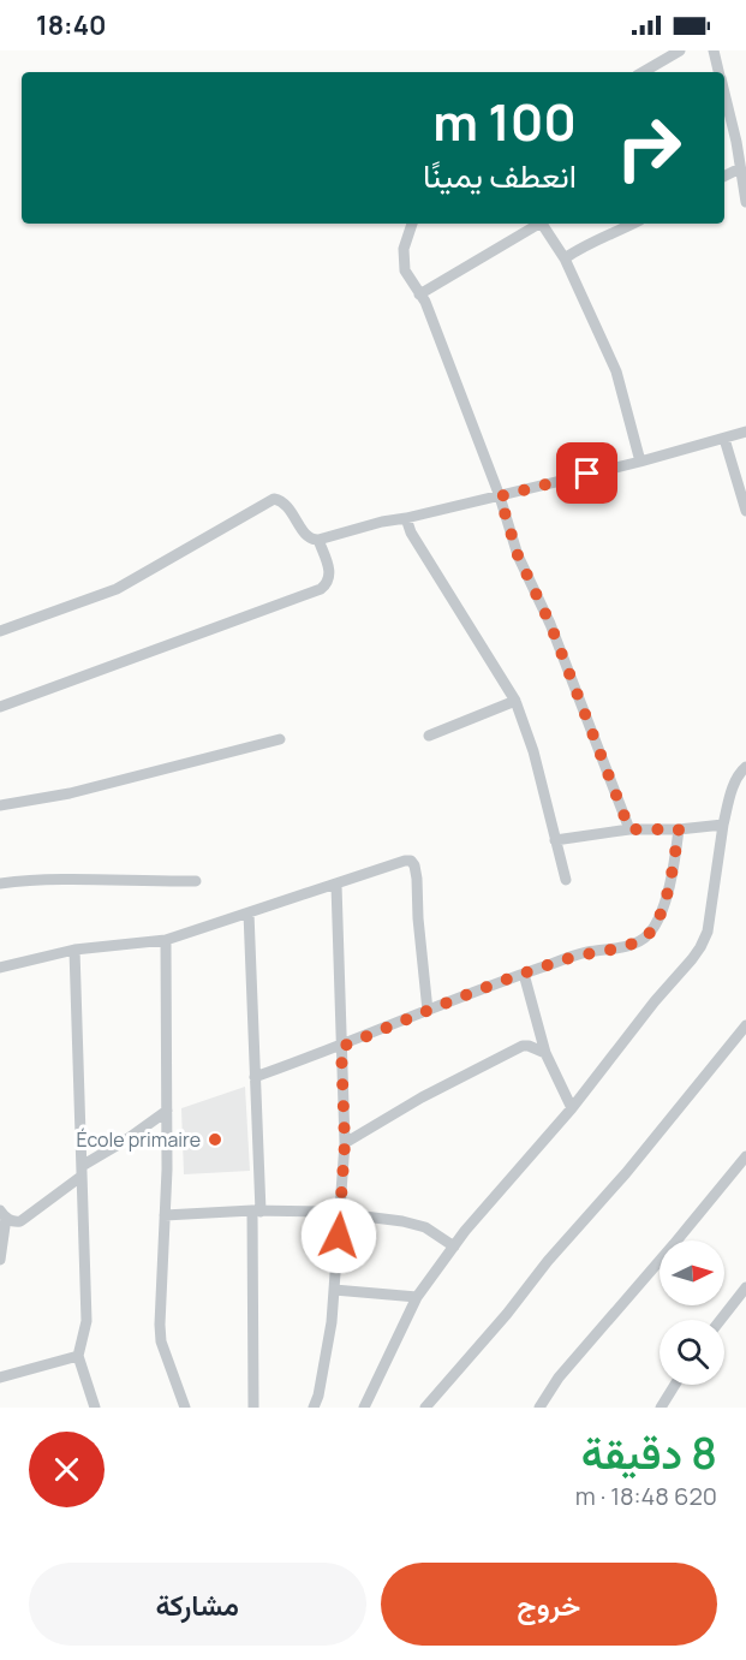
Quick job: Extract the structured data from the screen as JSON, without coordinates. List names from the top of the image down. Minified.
{"places":["École primaire"],"north":"right","page":{"status":"18:40","turn":["100 m","انعطف يمينًا"],"heading":["8 دقيقة","620 m · 18:48"],"buttons":["خروج","مشاركة"]}}
